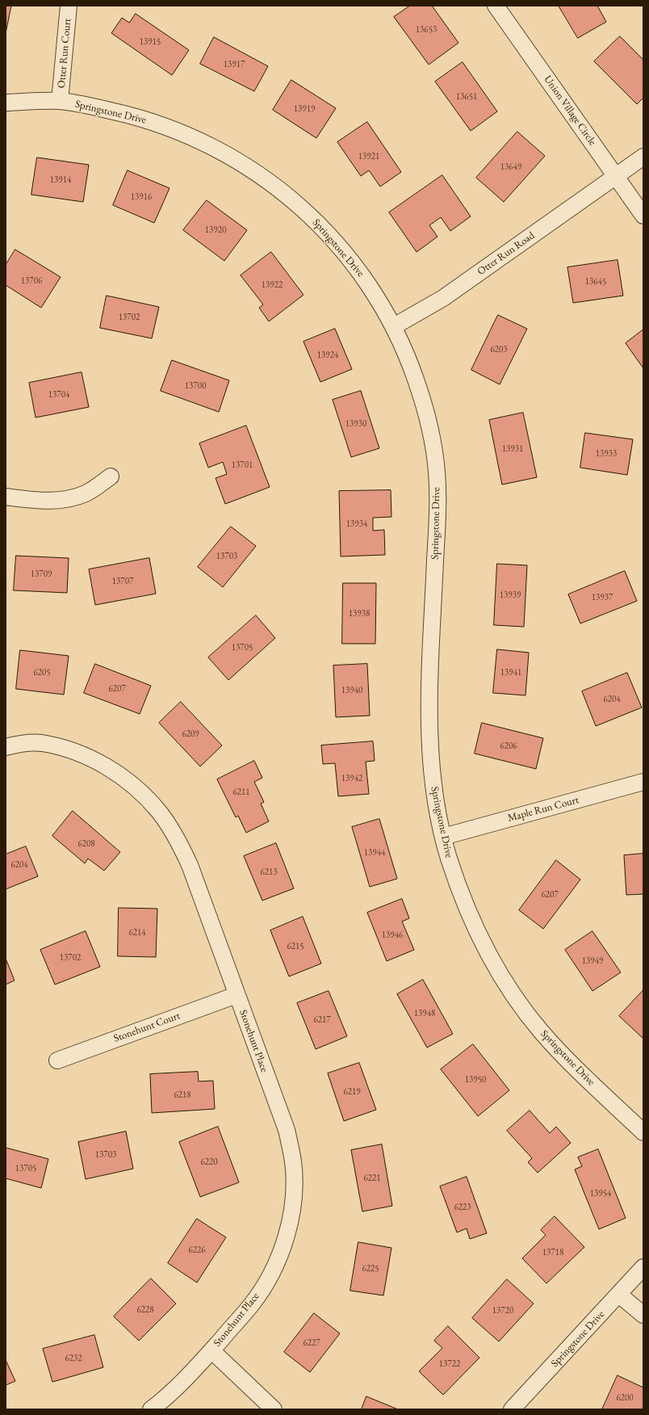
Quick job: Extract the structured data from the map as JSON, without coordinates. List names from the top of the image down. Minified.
{"streets":{"street":["Otter Run Court","Union Village Circle","Springstone Drive","Otter Run Road","Maple Run Court","Stonehunt Court","Stonehunt Place"]},"crossings":[["Otter Run Court","Springstone Drive"],["Union Village Circle","Otter Run Road"],["Springstone Drive","Otter Run Road"],["Springstone Drive","Maple Run Court"],["Stonehunt Court","Stonehunt Place"]],"house_numbers":["13653","13915","13917","13651","13919","13921","13649","13914","13916","13920","13706","13645","13922","13702","6203","13924","13700","13704","13930","13931","13933","13701","13934","13703","13709","13707","13939","13937","13938","13705","6205","13941","6207","13940","6204","6209","6206","13942","6211","6208","13944","6204","6213","6207","6214","13946","6215","13702","13949","13948","6217","13950","6219","6218","13703","6220","13705","6221","13954","6223","6226","13718","6225","6228","13720","6227","6232","13722","6200"]}
